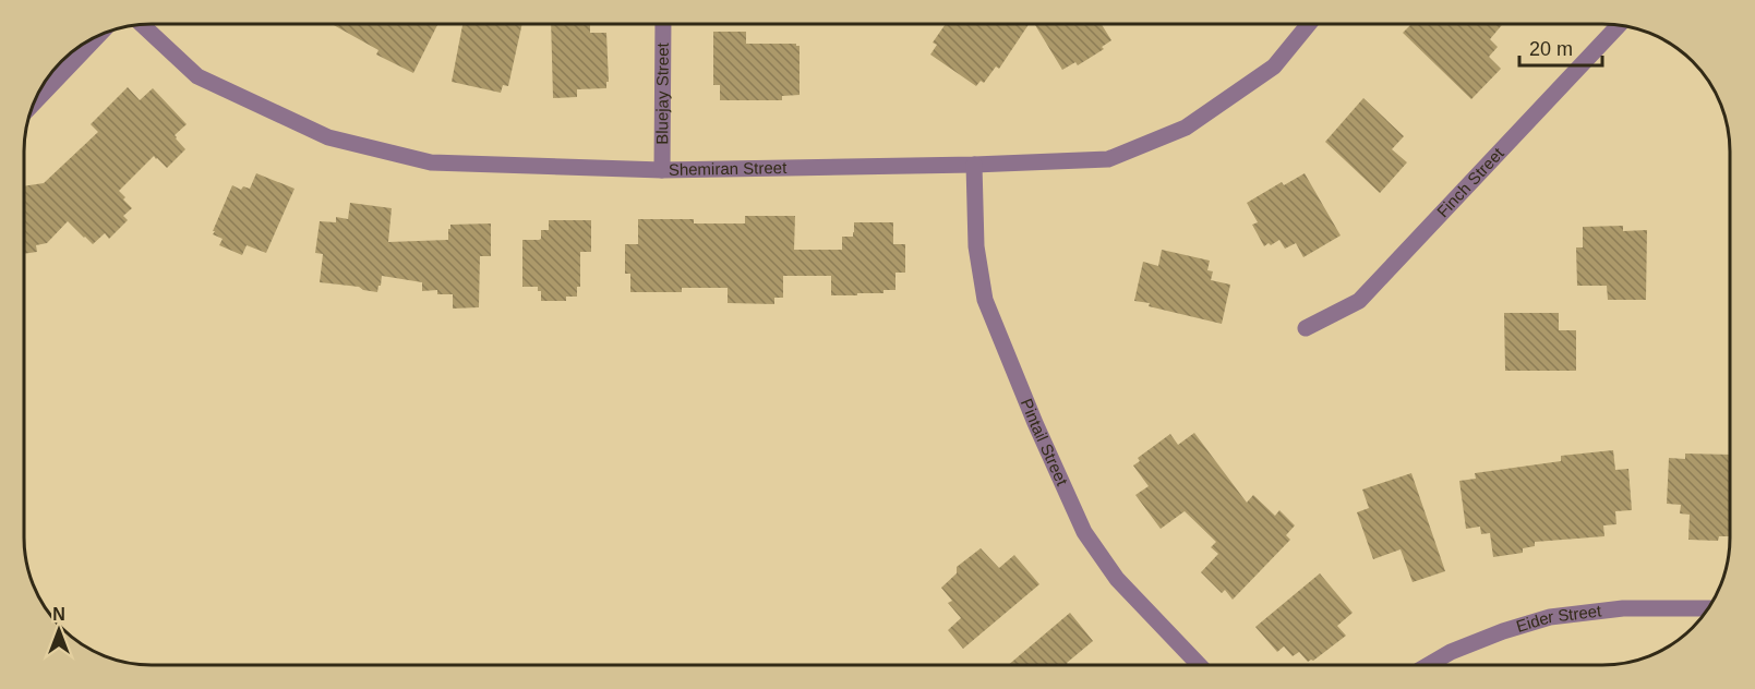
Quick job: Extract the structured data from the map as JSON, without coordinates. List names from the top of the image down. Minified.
{"streets":{"street":["Bluejay Street","Shemiran Street","Finch Street","Pintail Street","Eider Street"]},"crossings":[["Bluejay Street","Shemiran Street"],["Shemiran Street","Pintail Street"]],"scale_bar":"20 m","north":"top"}
